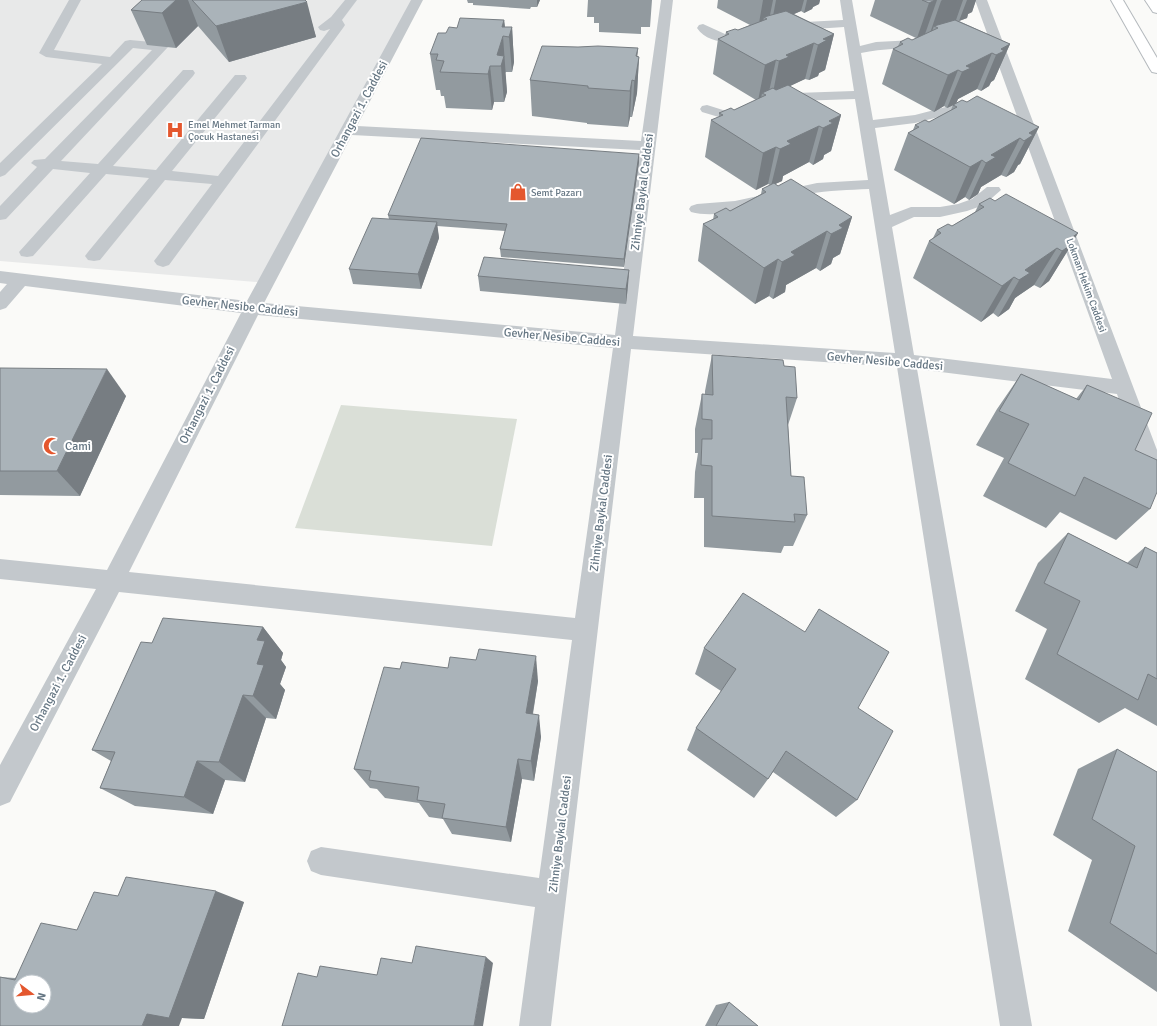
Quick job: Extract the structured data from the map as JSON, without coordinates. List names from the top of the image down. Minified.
{"streets":{"street":["Orhangazi 1. Caddesi","Zihniye Baykal Caddesi","Lokman Hekim Caddesi","Gevher Nesibe Caddesi"]},"crossings":[["Orhangazi 1. Caddesi","Gevher Nesibe Caddesi"],["Zihniye Baykal Caddesi","Gevher Nesibe Caddesi"],["Lokman Hekim Caddesi","Gevher Nesibe Caddesi"]],"places":{"hospital":["Emel Mehmet Tarman Çocuk Hastanesi"],"shop":["Semt Pazarı"],"mosque":["Cami"]},"north":"right"}
